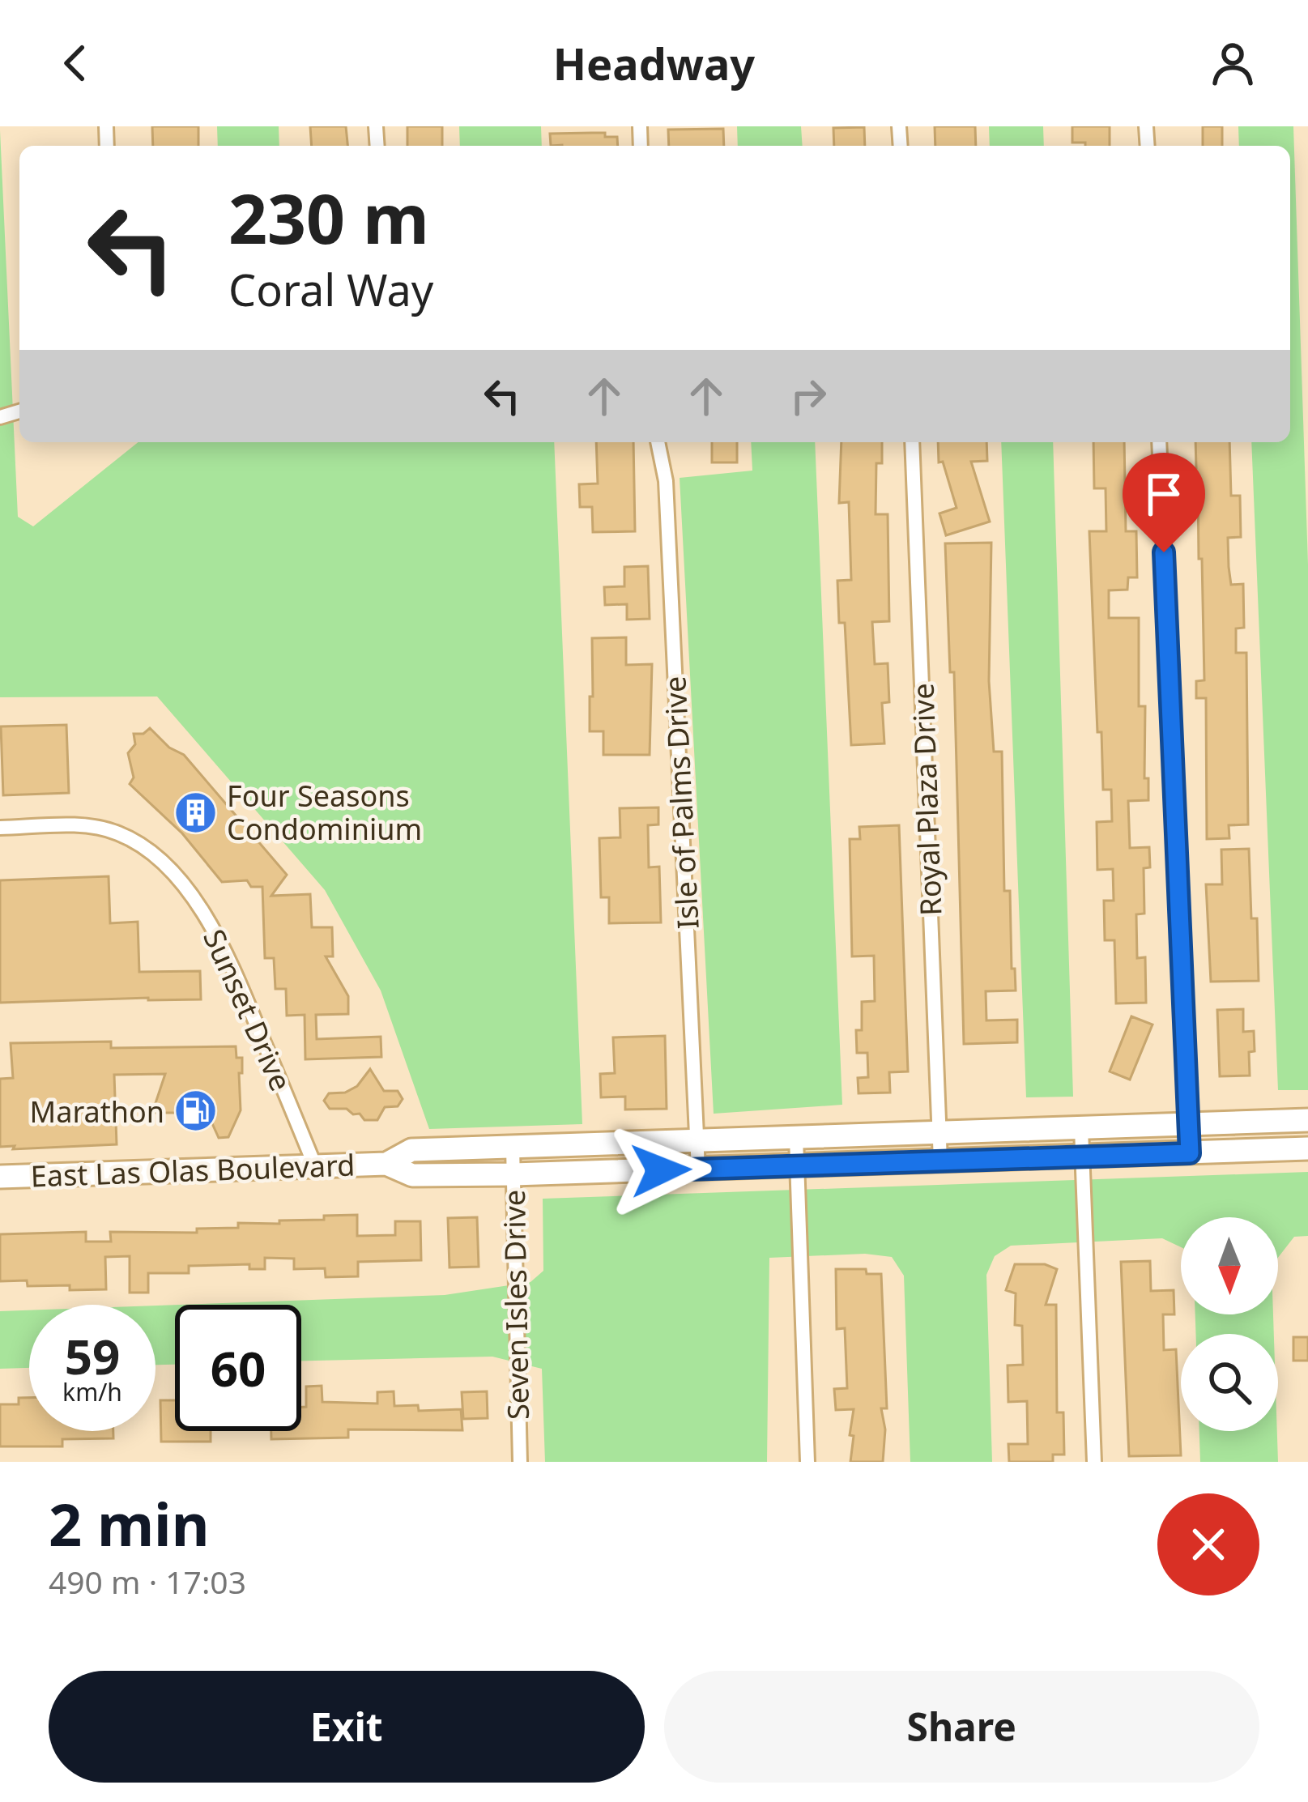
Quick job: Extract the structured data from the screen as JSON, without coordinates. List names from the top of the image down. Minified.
{"streets":{"main road":["East Las Olas Boulevard"],"street":["Royal Plaza Drive","Isle of Palms Drive","Sunset Drive","Seven Isles Drive"]},"crossings":[["Royal Plaza Drive","East Las Olas Boulevard"],["Isle of Palms Drive","East Las Olas Boulevard"],["Sunset Drive","East Las Olas Boulevard"],["East Las Olas Boulevard","Seven Isles Drive"]],"places":{"building":["Four Seasons Condominium"],"fuel station":["Marathon"]},"north":"bottom","page":{"header":"Headway","turn":["230 m","Coral Way"],"speed":"59 km/h","limit":"60","heading":["2 min","490 m · 17:03"],"buttons":["Exit","Share"]}}
